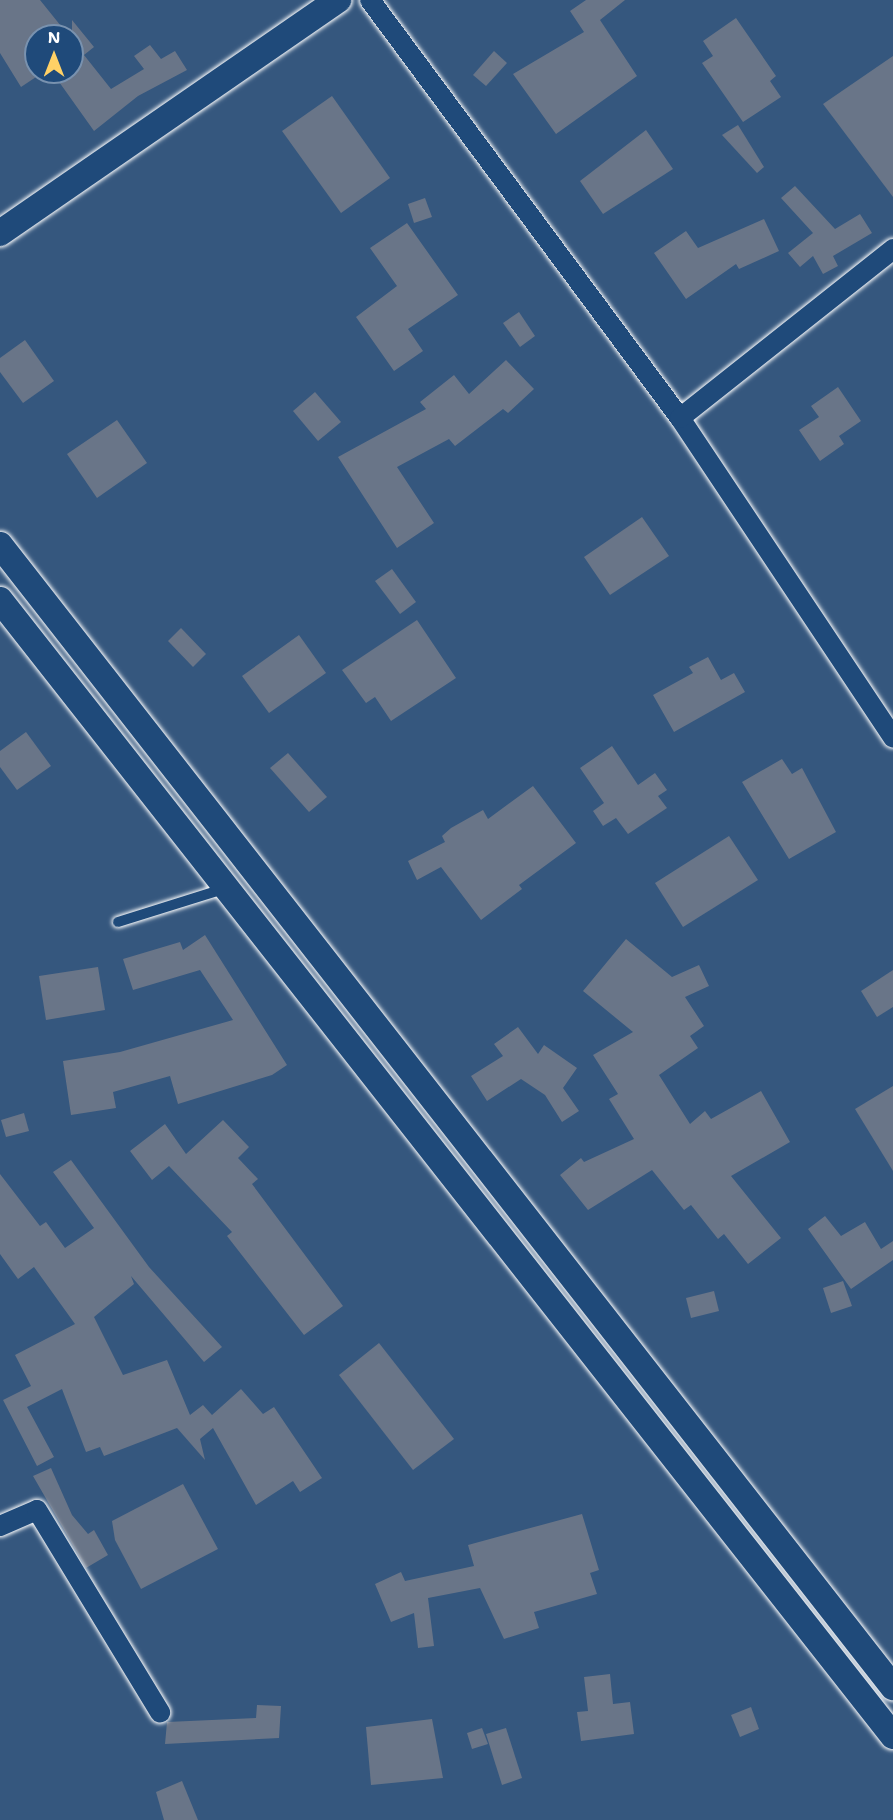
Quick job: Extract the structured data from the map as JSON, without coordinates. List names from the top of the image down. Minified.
{"north":"top"}
